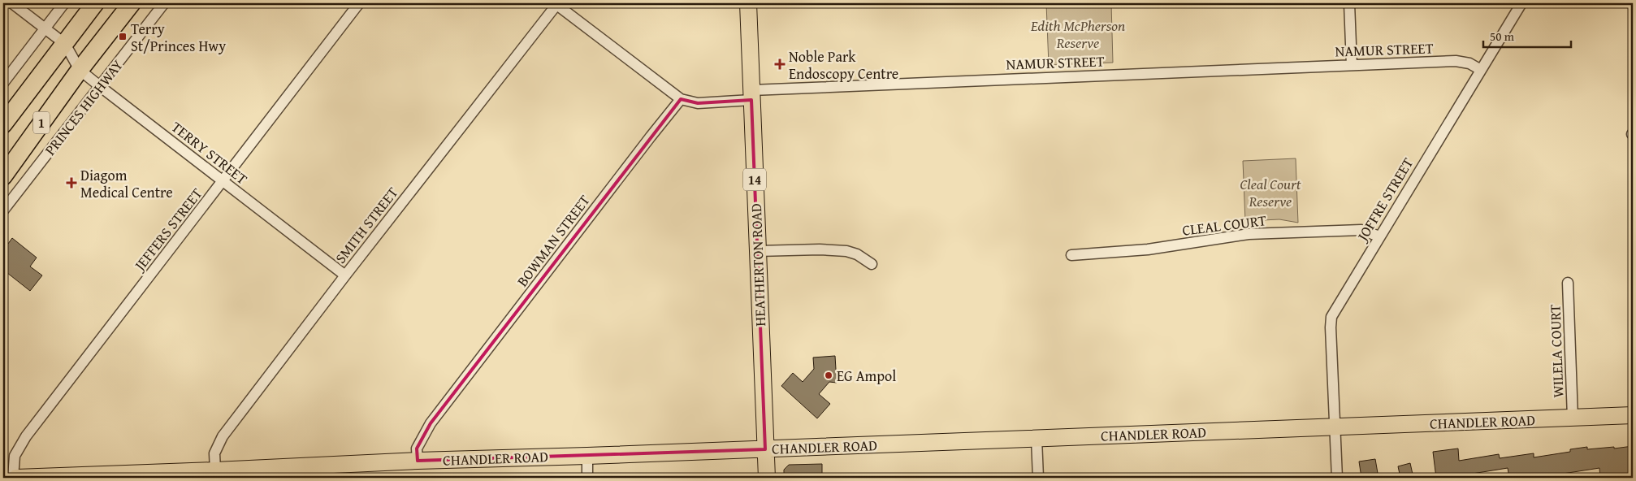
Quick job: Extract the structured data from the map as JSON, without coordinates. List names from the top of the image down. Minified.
{"streets":{"highway":["PRINCES HIGHWAY","1"],"main road":["14","HEATHERTON ROAD","CHANDLER ROAD"],"street":["NAMUR STREET","TERRY STREET","JOFFRE STREET","SMITH STREET","CLEAL COURT","JEFFERS STREET","BOWMAN STREET","WILELA COURT"]},"crossings":[["NAMUR STREET","JOFFRE STREET"],["NAMUR STREET","HEATHERTON ROAD"],["PRINCES HIGHWAY","TERRY STREET"],["1","TERRY STREET"],["TERRY STREET","SMITH STREET"],["TERRY STREET","JEFFERS STREET"],["JOFFRE STREET","CLEAL COURT"],["JOFFRE STREET","CHANDLER ROAD"],["SMITH STREET","CHANDLER ROAD"],["JEFFERS STREET","CHANDLER ROAD"],["BOWMAN STREET","CHANDLER ROAD"],["HEATHERTON ROAD","CHANDLER ROAD"],["WILELA COURT","CHANDLER ROAD"]],"parks":["Edith McPherson Reserve","Cleal Court Reserve"],"places":{"transit":["Terry St/Princes Hwy"],"health":["Noble Park Endoscopy Centre","Diagom Medical Centre"],"other":["EG Ampol"]},"scale_bar":"50 m"}
